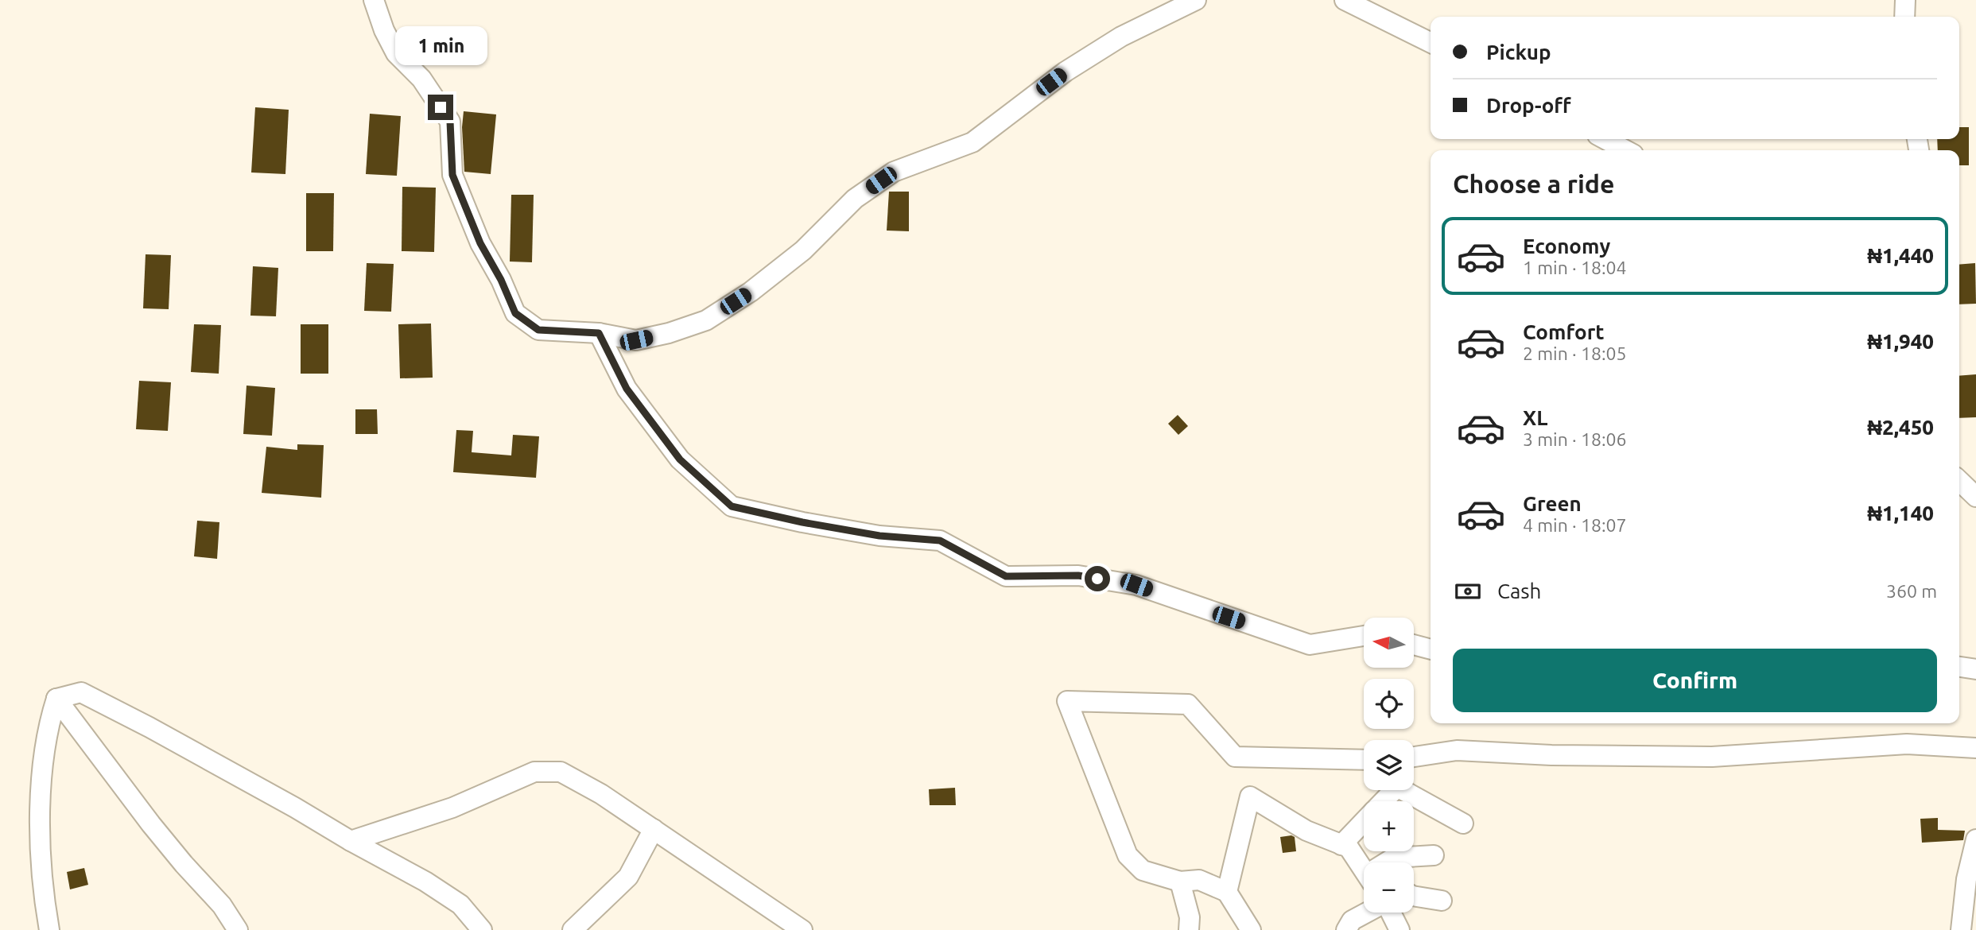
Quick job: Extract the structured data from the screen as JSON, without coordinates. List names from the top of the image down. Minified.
{"north":"left","page":{"banner":["Pickup","Drop-off"],"bubble":"1 min","heading":"Choose a ride","list":[{"name":"Economy","note":"1 min · 18:04","value":"₦1,440"},{"name":"Comfort","note":"2 min · 18:05","value":"₦1,940"},{"name":"XL","note":"3 min · 18:06","value":"₦2,450"},{"name":"Green","note":"4 min · 18:07","value":"₦1,140"}],"pay":["Cash","360 m"],"map_buttons":["+","−"],"buttons":"Confirm"}}
